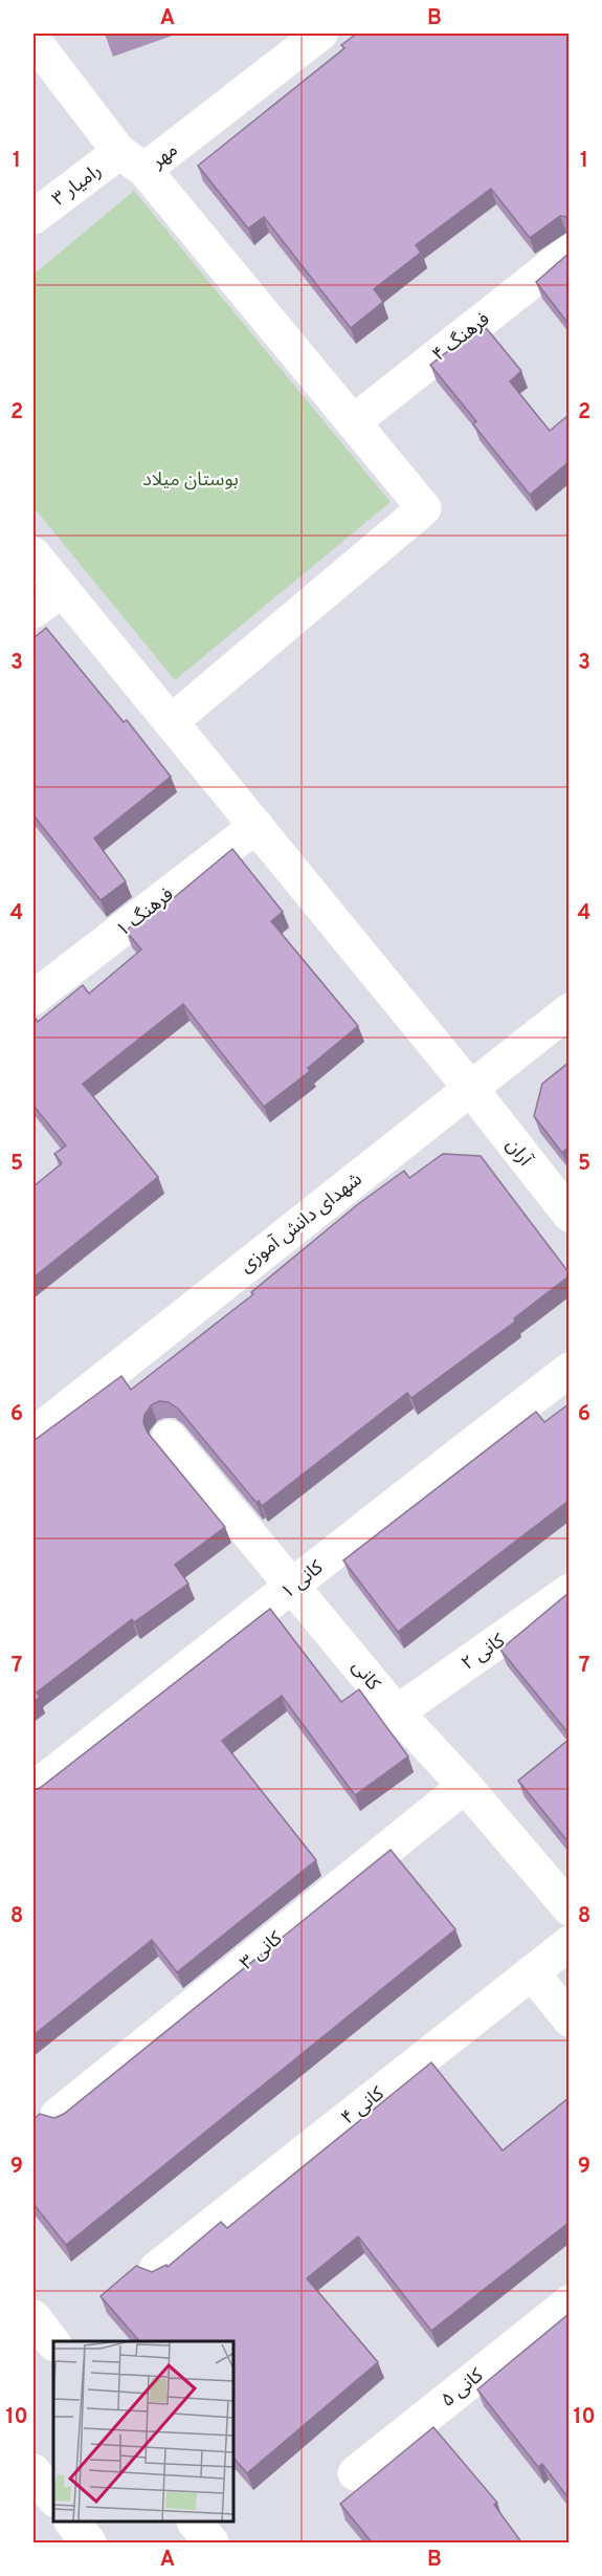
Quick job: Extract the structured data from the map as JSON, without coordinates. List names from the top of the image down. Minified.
{"streets":{"street":["مهر","رامیار ۳","فرهنگ ۴","فرهنگ ۱","آران","شهدای دانش آموزی","کانی ۱","کانی ۲","کانی","کانی ۳","کانی ۴","کانی ۵"]},"crossings":[["مهر","رامیار ۳"],["فرهنگ ۱","آران"],["آران","شهدای دانش آموزی"],["کانی ۱","کانی"],["کانی ۲","کانی"],["کانی","کانی ۳"]],"parks":["بوستان میلاد"],"grid":{"columns":["A","B"],"rows":["1","2","3","4","5","6","7","8","9","10"]}}
